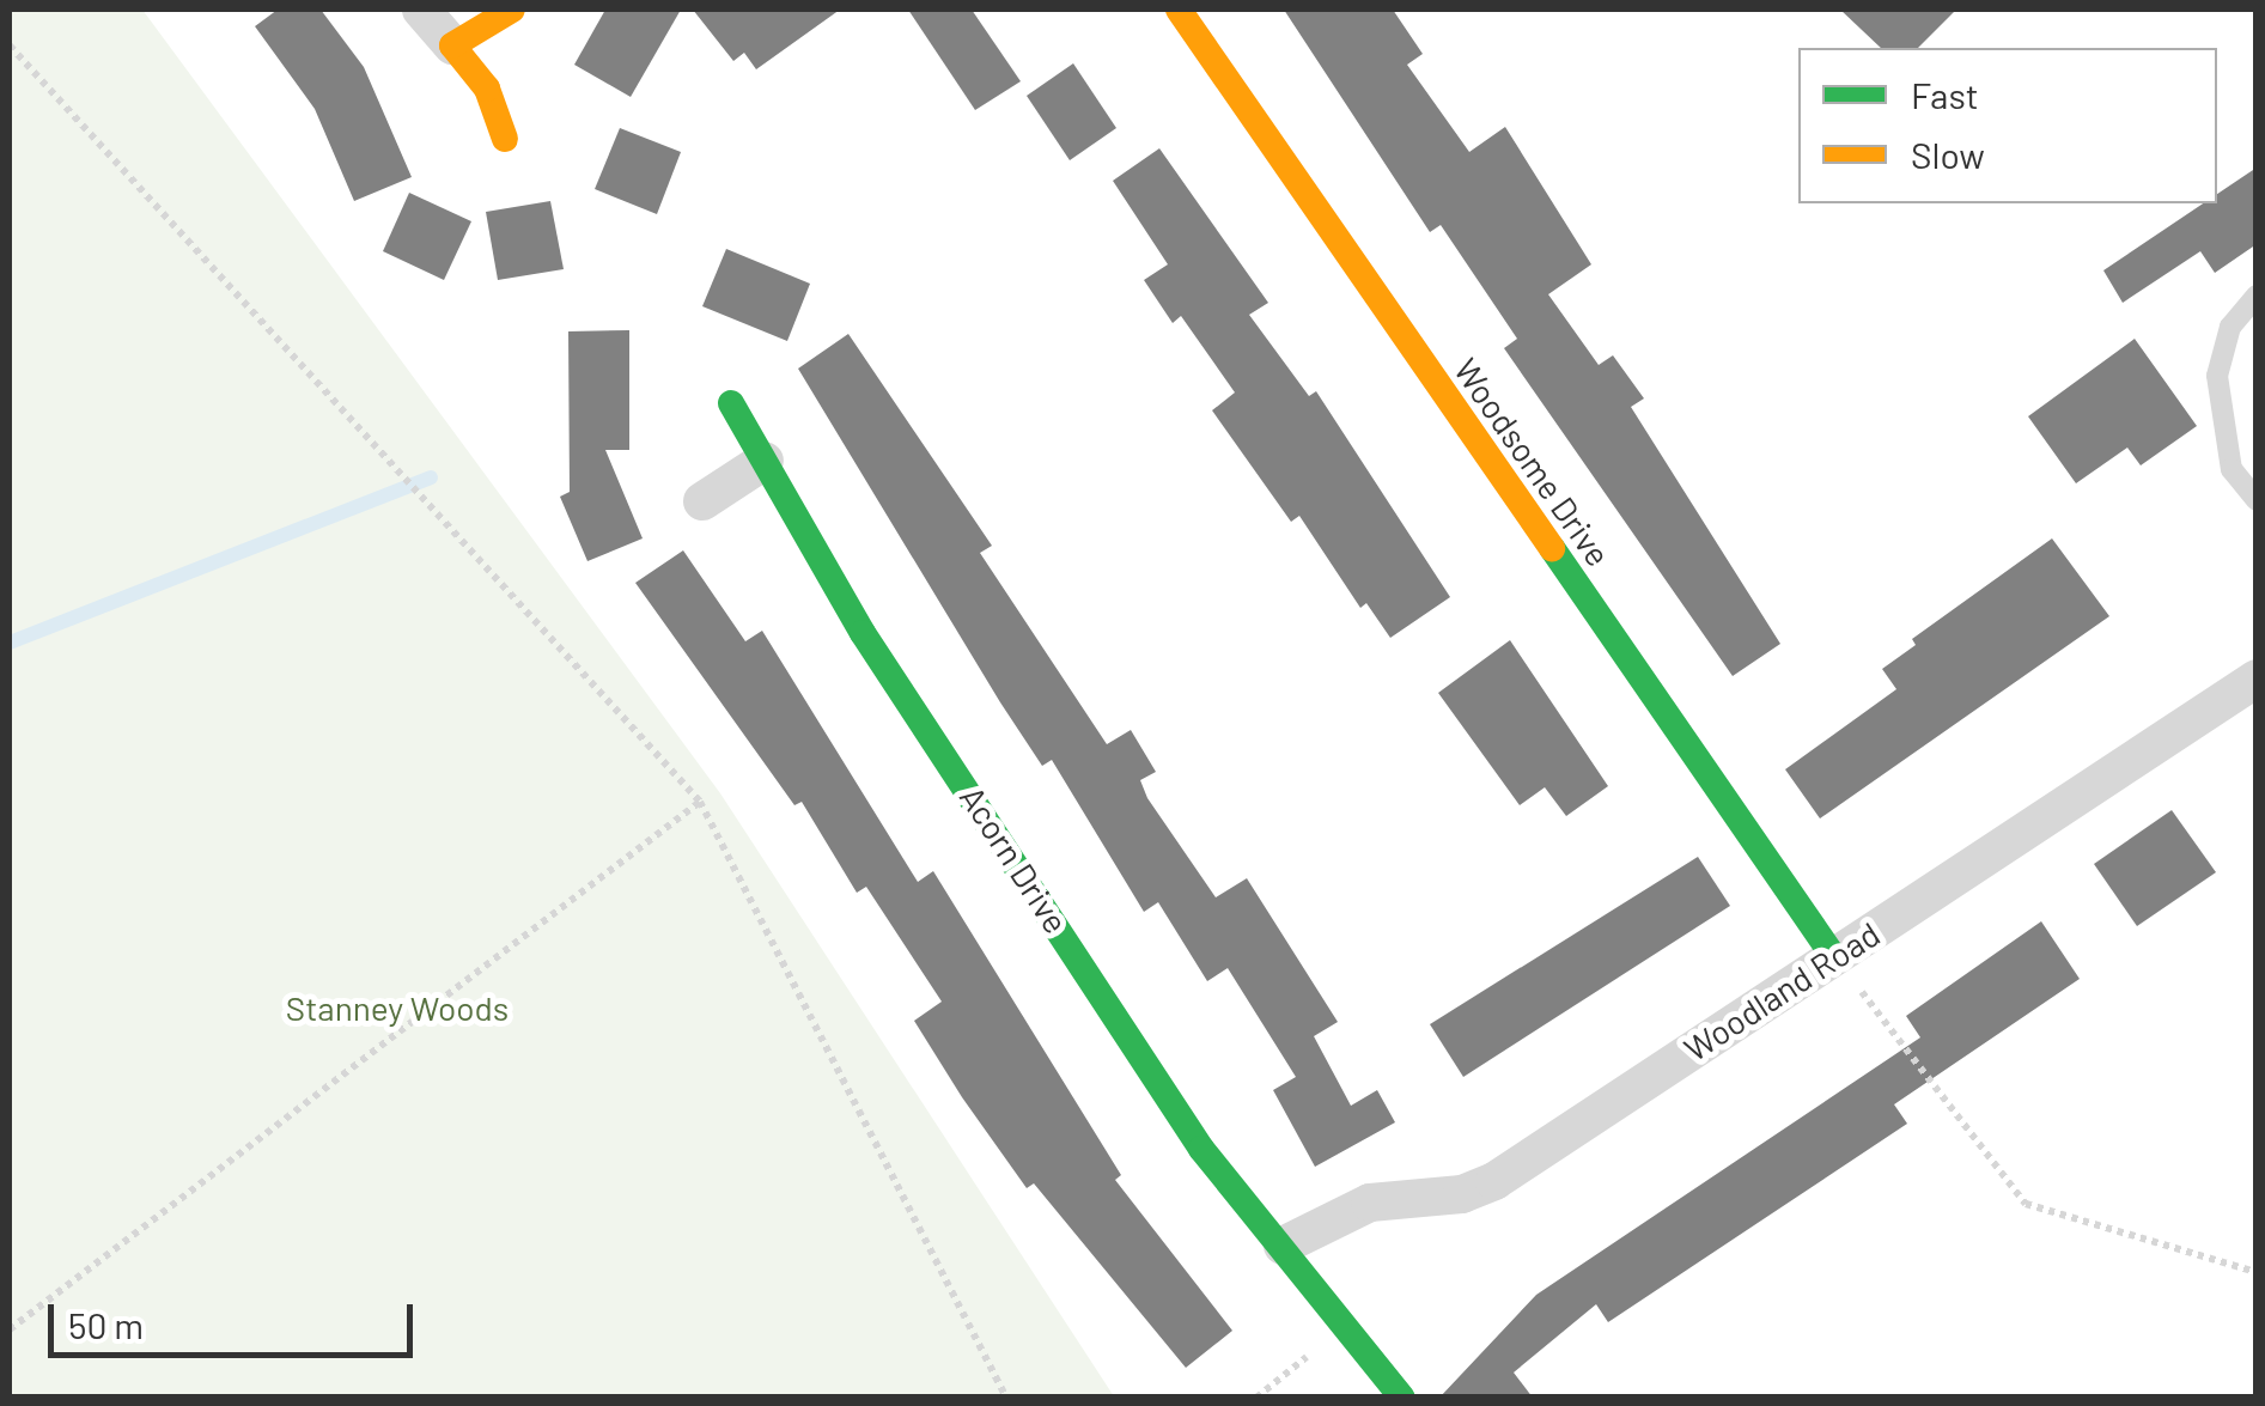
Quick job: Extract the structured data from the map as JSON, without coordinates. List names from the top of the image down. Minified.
{"streets":{"street":["Woodsome Drive","Acorn Drive","Woodland Road"]},"crossings":[["Woodsome Drive","Woodland Road"],["Acorn Drive","Woodland Road"]],"parks":["Stanney Woods"],"legend":["Fast","Slow"],"scale_bar":"50 m"}
